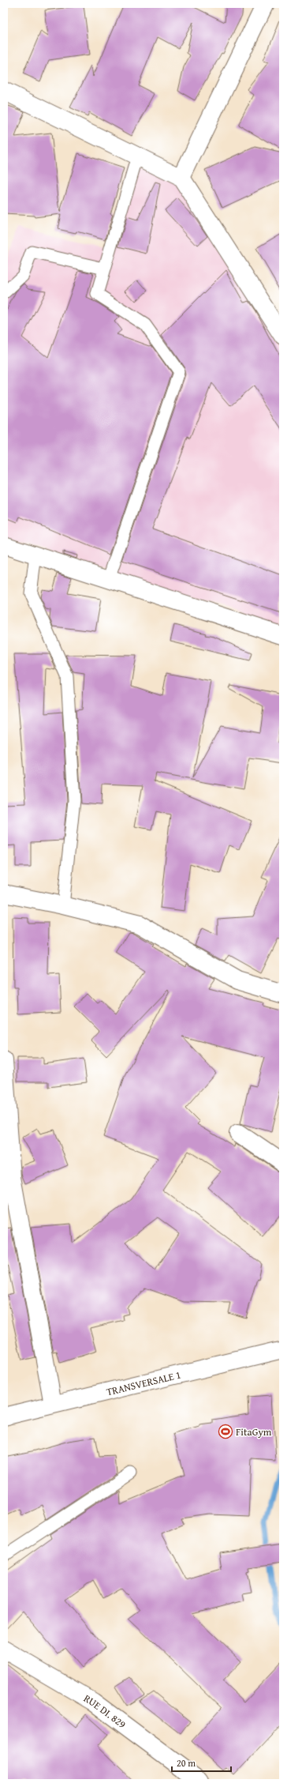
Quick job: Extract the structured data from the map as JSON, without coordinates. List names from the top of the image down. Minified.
{"streets":{"street":["TRANSVERSALE 1","RUE DI. 829"]},"places":{"sports":["FitaGym"]},"scale_bar":"20 m"}
